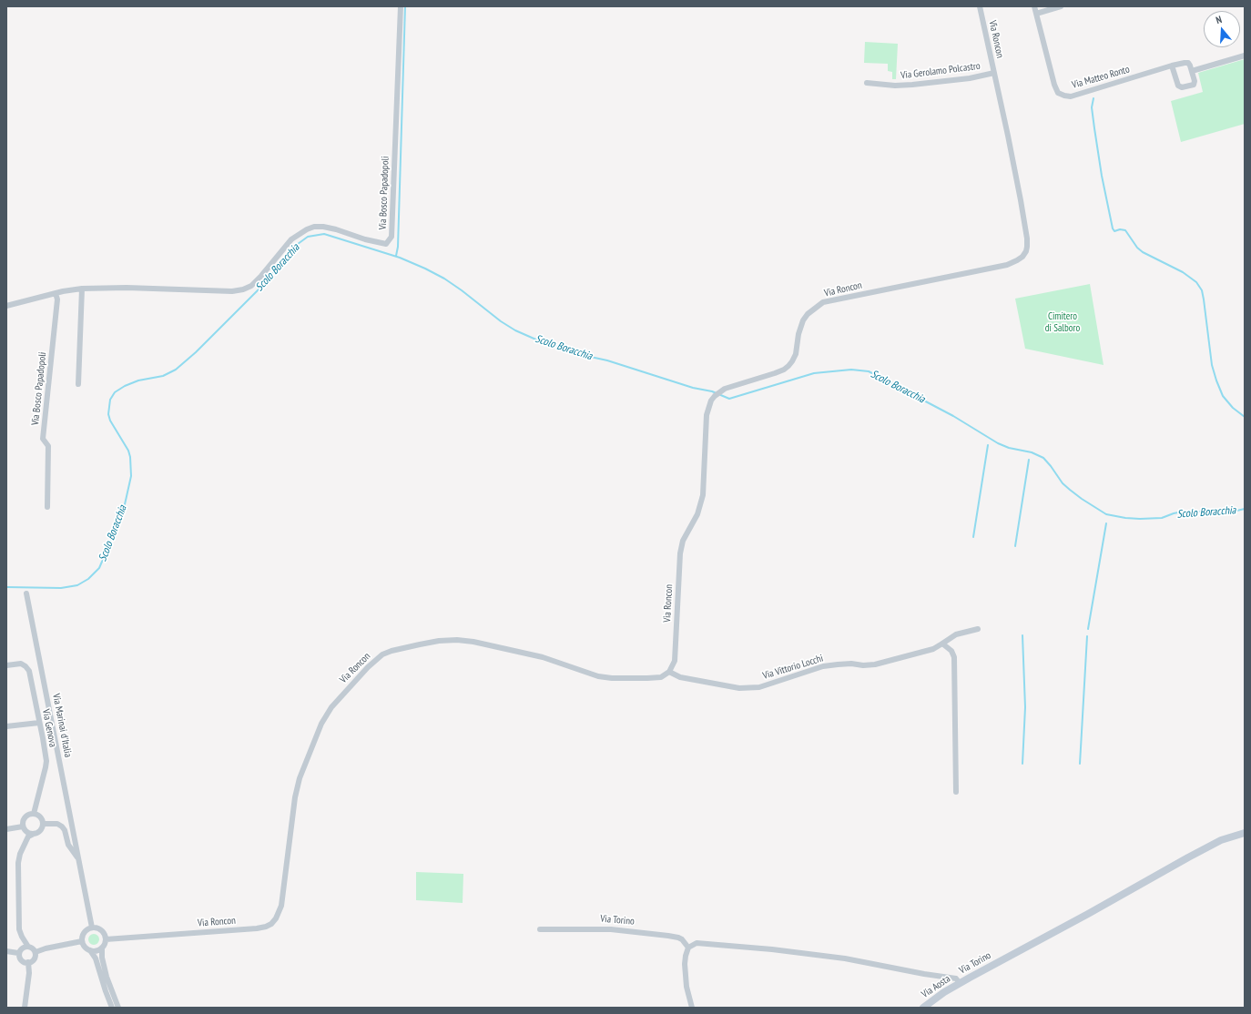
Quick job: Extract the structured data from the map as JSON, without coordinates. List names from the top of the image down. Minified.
{"streets":{"street":["Via Roncon","Via Gerolamo Polcastro","Via Matteo Ronto","Via Bosco Papadopoli","Via Vittorio Locchi","Via Marinai d'Italia","Via Genova","Via Torino","Via Aosta"]},"crossings":[["Via Roncon","Via Gerolamo Polcastro"],["Via Roncon","Via Vittorio Locchi"],["Via Roncon","Via Marinai d'Italia"],["Via Marinai d'Italia","Via Genova"],["Via Torino","Via Aosta"]],"water":["Scolo Boracchia"],"parks":["Cimitero di Salboro"],"north":"top"}
